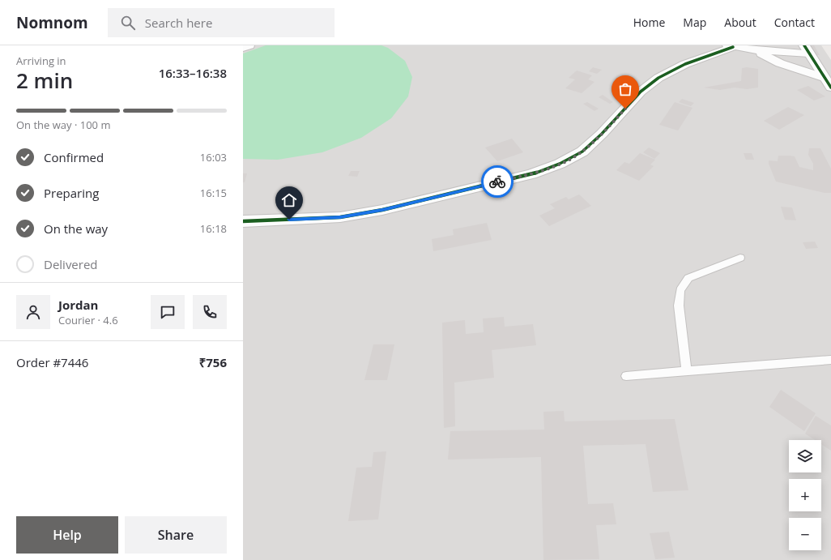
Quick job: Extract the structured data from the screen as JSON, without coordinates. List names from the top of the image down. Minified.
{"page":{"header":"Nomnom","search":"Search here","nav":["Home","Map","About","Contact"],"heading":["2 min","Arriving in","16:33–16:38"],"panel":["Jordan","Courier · 4.6","Order #7446","₹756"],"bar":"On the way · 100 m","list":[["Confirmed","16:03"],["Preparing","16:15"],["On the way","16:18"],"Delivered"],"map_buttons":["+","−"],"buttons":["Help","Share"]}}
